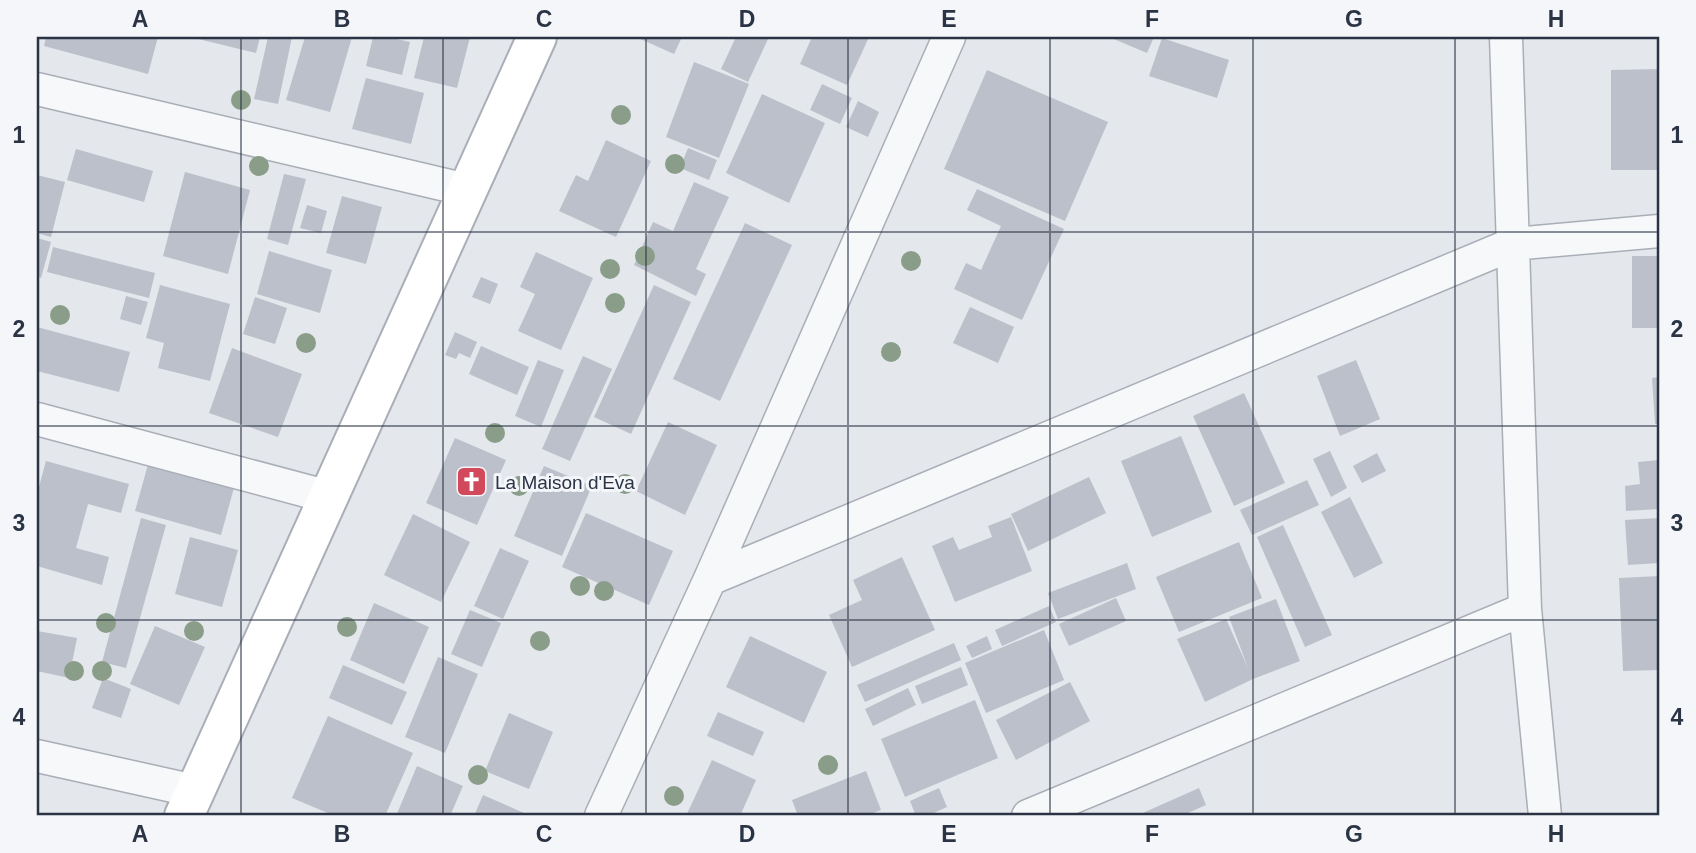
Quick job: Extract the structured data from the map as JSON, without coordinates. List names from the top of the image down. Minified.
{"places":{"church":["La Maison d'Eva"]},"grid":{"columns":["A","B","C","D","E","F","G","H"],"rows":["1","2","3","4"]}}
